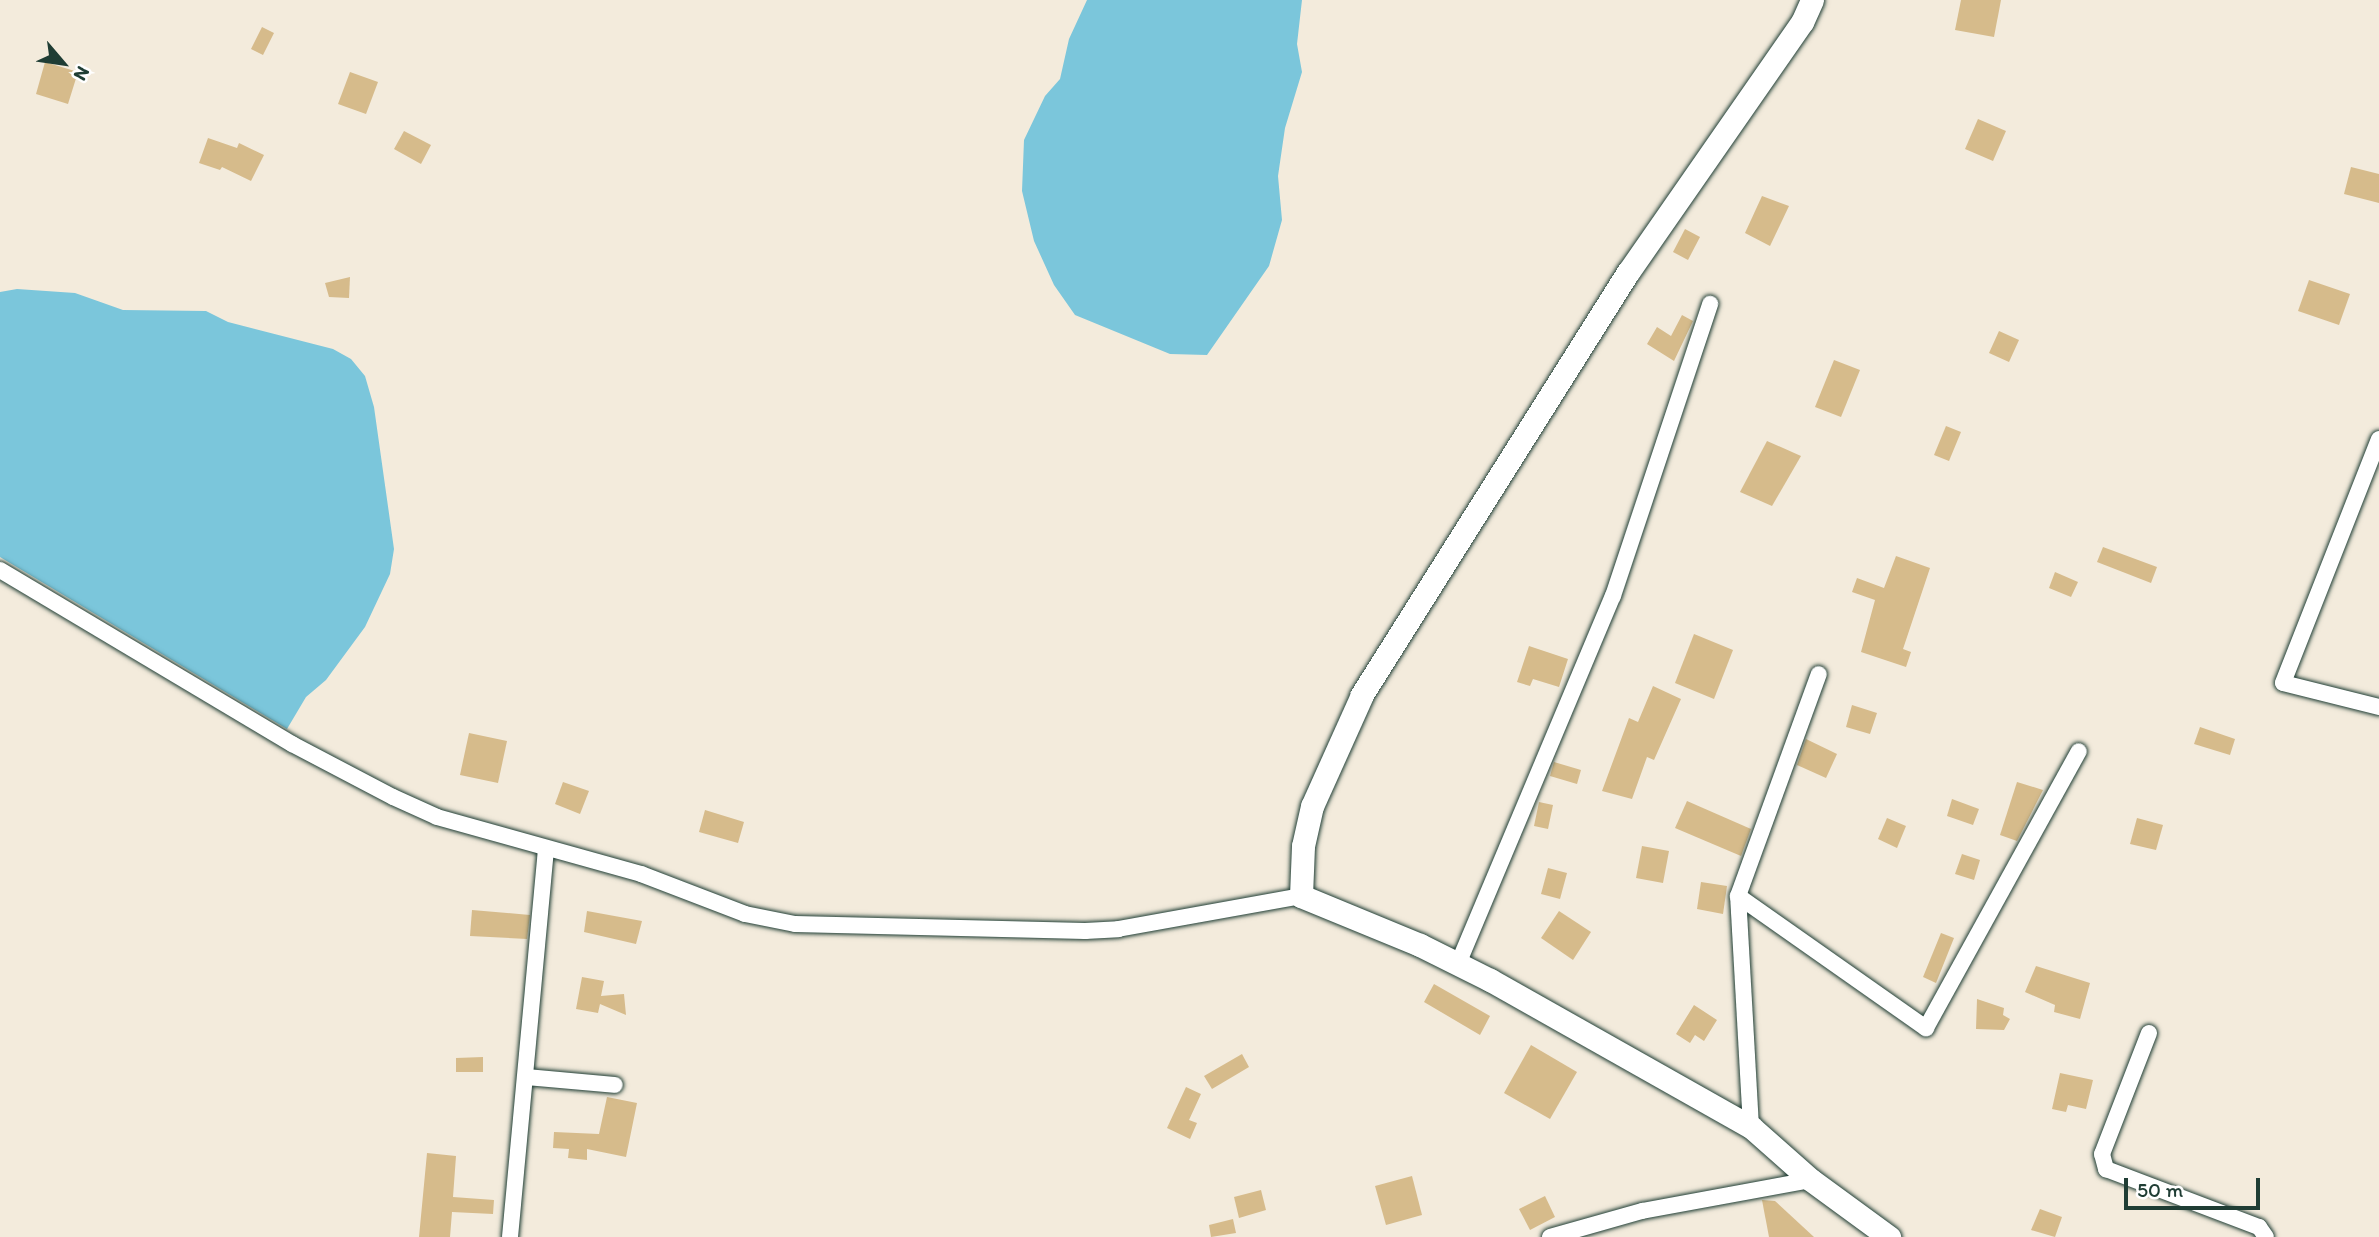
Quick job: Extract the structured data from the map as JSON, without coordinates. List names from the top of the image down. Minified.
{"scale_bar":"50 m","north":"bottom right"}
